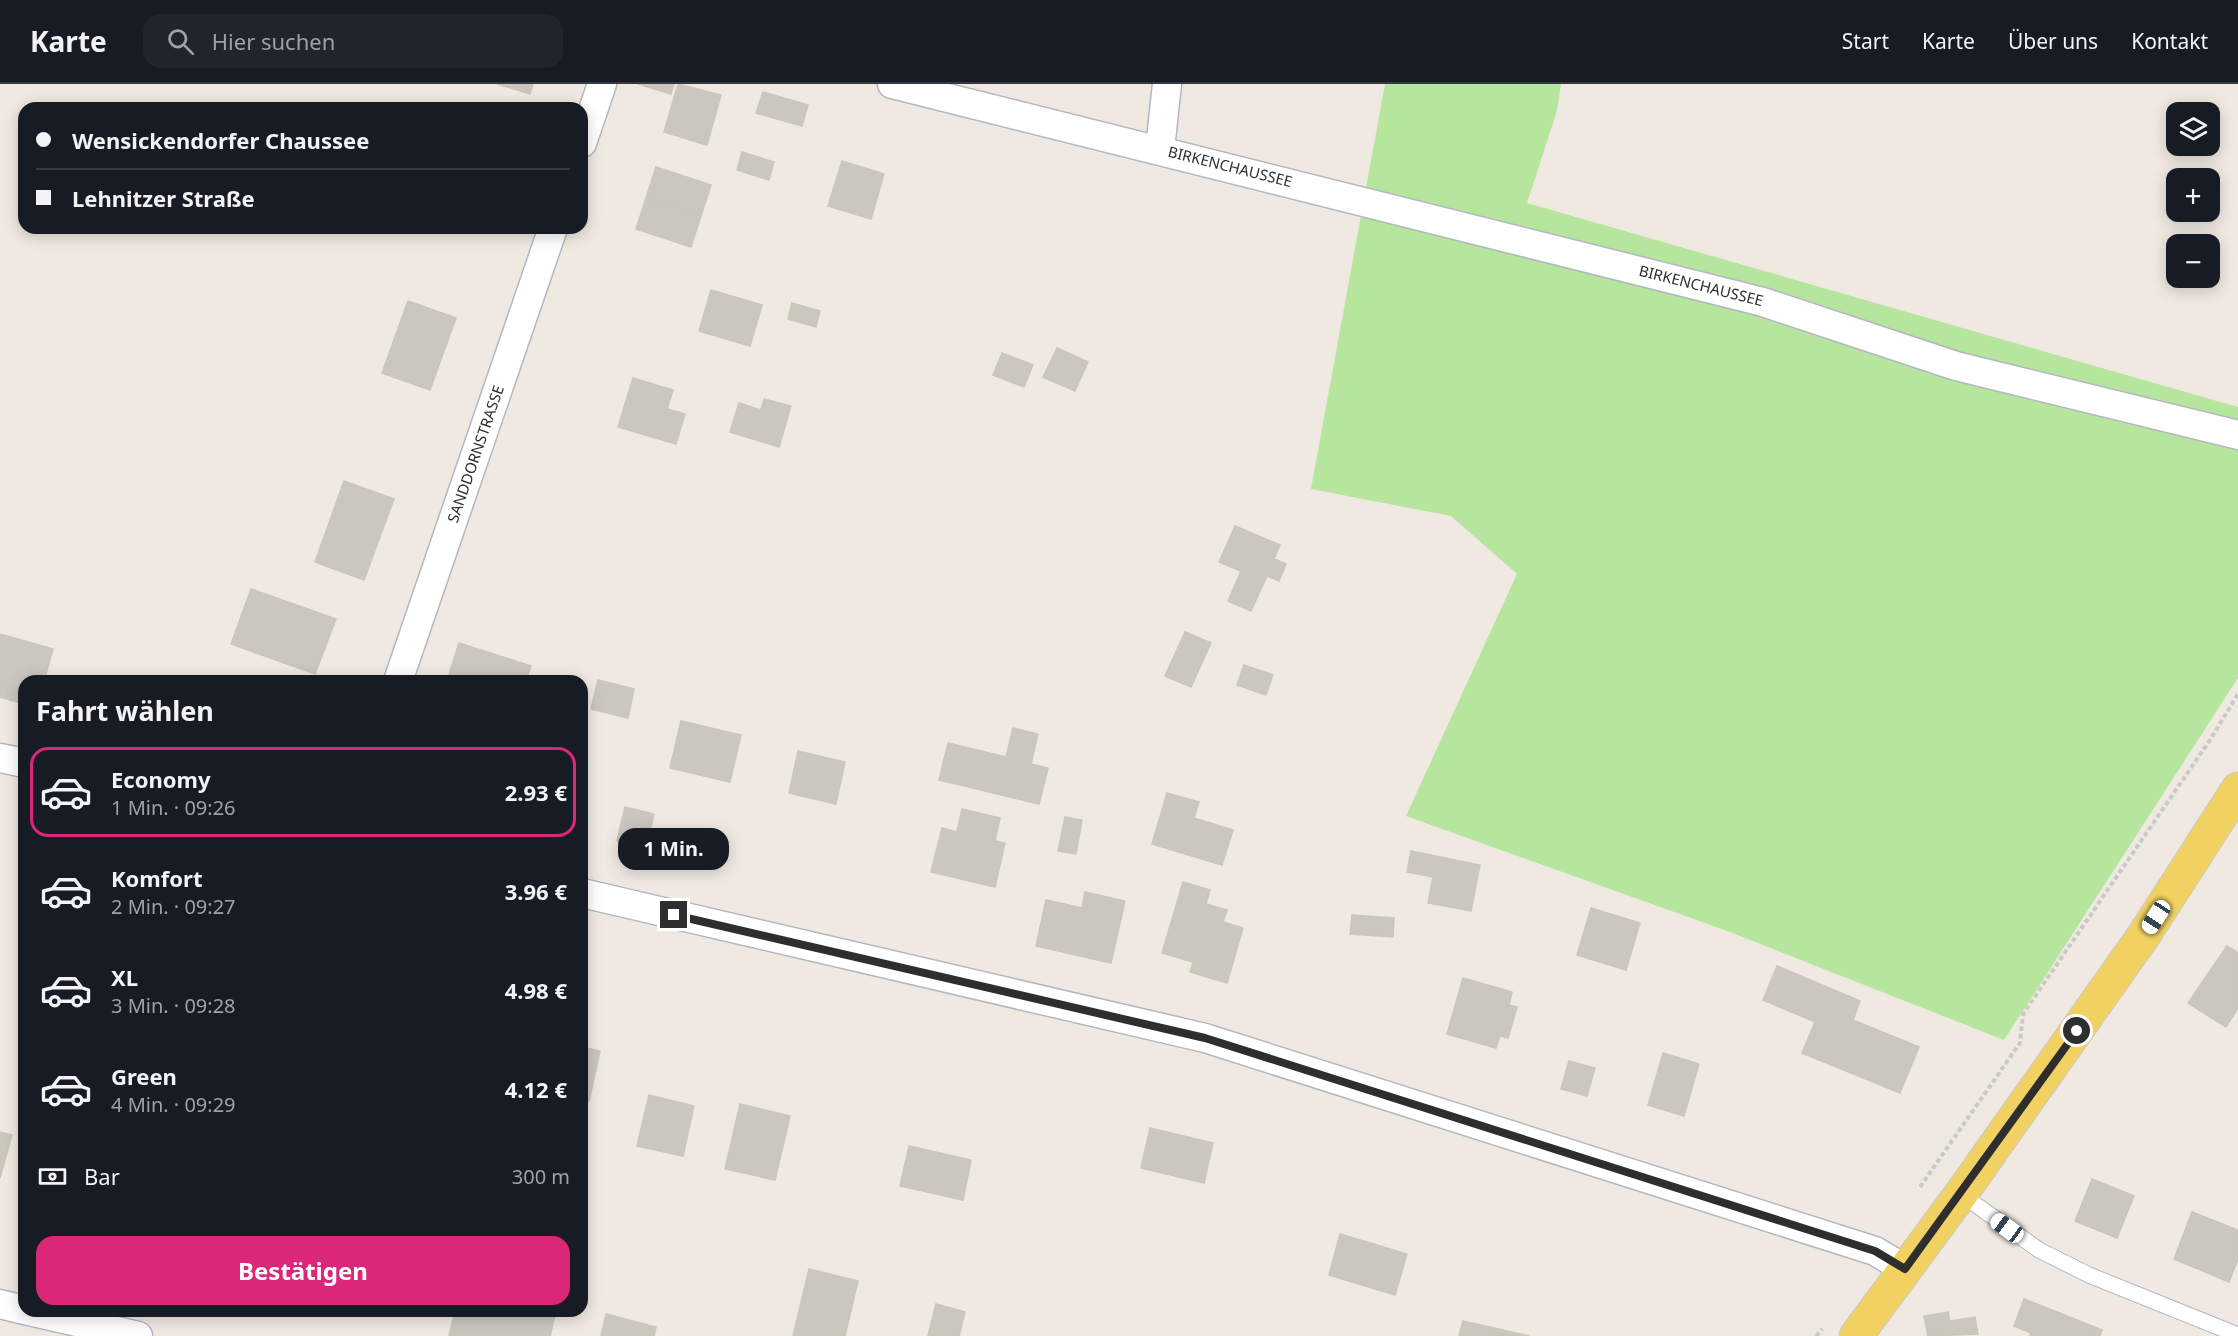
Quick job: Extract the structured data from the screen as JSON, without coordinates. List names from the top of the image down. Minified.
{"streets":{"street":["BIRKENCHAUSSEE","SANDDORNSTRASSE"]},"page":{"header":"Karte","search":"Hier suchen","nav":["Start","Karte","Über uns","Kontakt"],"map_buttons":["+","−"],"banner":["Wensickendorfer Chaussee","Lehnitzer Straße"],"heading":"Fahrt wählen","list":[{"name":"Economy","note":"1 Min. · 09:26","value":"2.93 €"},{"name":"Komfort","note":"2 Min. · 09:27","value":"3.96 €"},{"name":"XL","note":"3 Min. · 09:28","value":"4.98 €"},{"name":"Green","note":"4 Min. · 09:29","value":"4.12 €"}],"bubble":"1 Min.","pay":["Bar","300 m"],"buttons":"Bestätigen"}}
